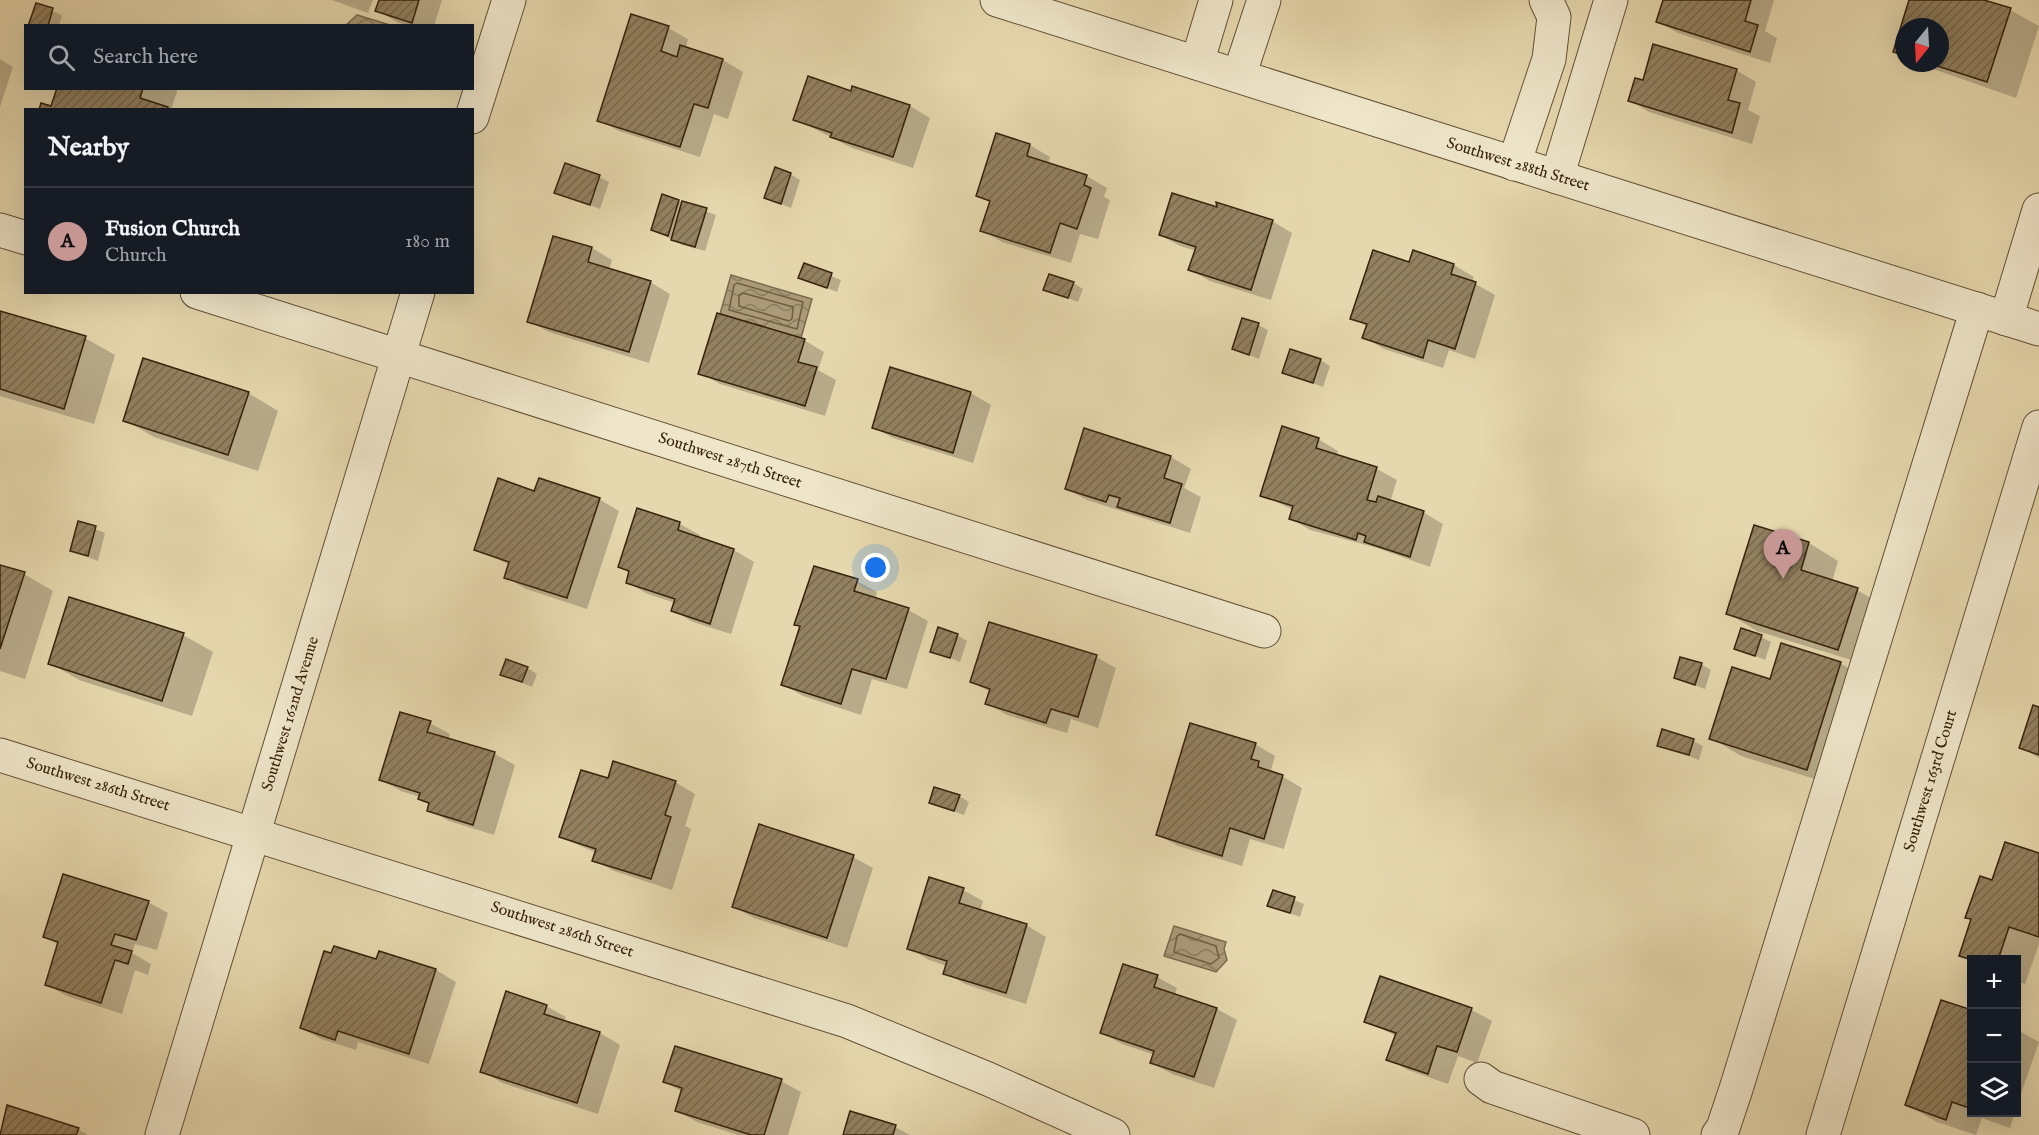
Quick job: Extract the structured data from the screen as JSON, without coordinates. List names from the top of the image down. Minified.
{"streets":{"street":["Southwest 288th Street","Southwest 287th Street","Southwest 162nd Avenue","Southwest 163rd Court","Southwest 286th Street"]},"crossings":[["Southwest 287th Street","Southwest 162nd Avenue"],["Southwest 162nd Avenue","Southwest 286th Street"]],"north":"bottom","page":{"search":"Search here","heading":"Nearby","list":[{"mark":"A","name":"Fusion Church","note":"Church","value":"180 m"}],"pins":"A","map_buttons":["+","−"]}}
